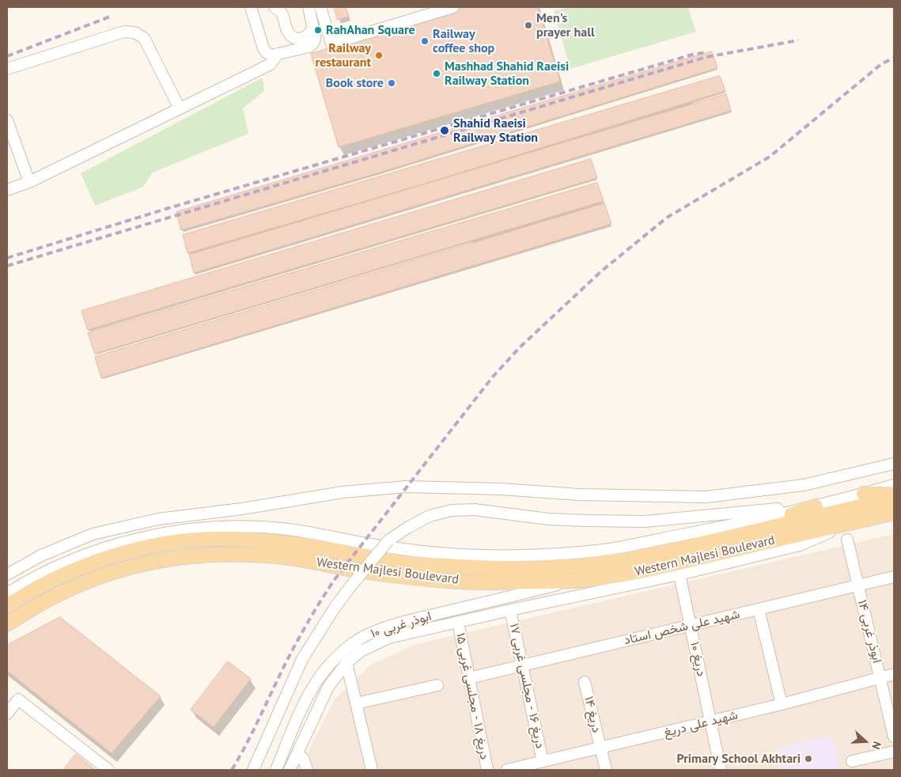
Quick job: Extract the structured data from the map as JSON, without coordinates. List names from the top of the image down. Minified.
{"streets":{"main road":["Western Majlesi Boulevard"],"street":["ابوذر غربی ۱۰","شهید علی شخص استاد","ابوذر غربی ۱۴","دریغ ۱۰","دریغ ۱۶ - مجلسی غربی ۱۷","دریغ ۱۸ - مجلسی غربی ۱۵","دریغ ۱۴","شهید علی دریغ"]},"crossings":[["Western Majlesi Boulevard","ابوذر غربی ۱۰"],["شهید علی شخص استاد","ابوذر غربی ۱۴"],["شهید علی شخص استاد","دریغ ۱۰"],["شهید علی شخص استاد","دریغ ۱۶ - مجلسی غربی ۱۷"],["شهید علی شخص استاد","دریغ ۱۸ - مجلسی غربی ۱۵"],["ابوذر غربی ۱۴","شهید علی دریغ"],["دریغ ۱۰","شهید علی دریغ"],["دریغ ۱۶ - مجلسی غربی ۱۷","شهید علی دریغ"],["دریغ ۱۴","شهید علی دریغ"]],"places":["Men's prayer hall","RahAhan Square","Railway coffee shop","Railway restaurant","Mashhad Shahid Raeisi Railway Station","Book store","Shahid Raeisi Railway Station","Primary School Akhtari"],"north":"right"}
